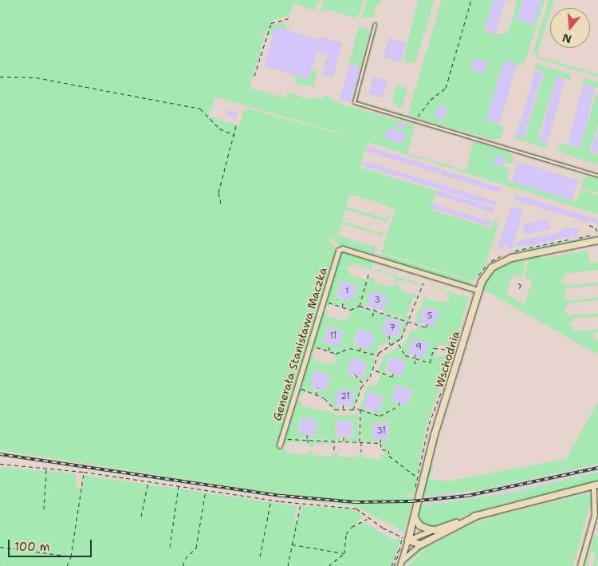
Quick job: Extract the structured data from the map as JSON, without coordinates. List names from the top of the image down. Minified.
{"streets":{"street":["Generała Stanisława Maczka","Wschodnia"]},"crossings":[["Generała Stanisława Maczka","Wschodnia"]],"house_numbers":["1","3","5","7","11","9","21","31"],"scale_bar":"100 m","north":"bottom"}
